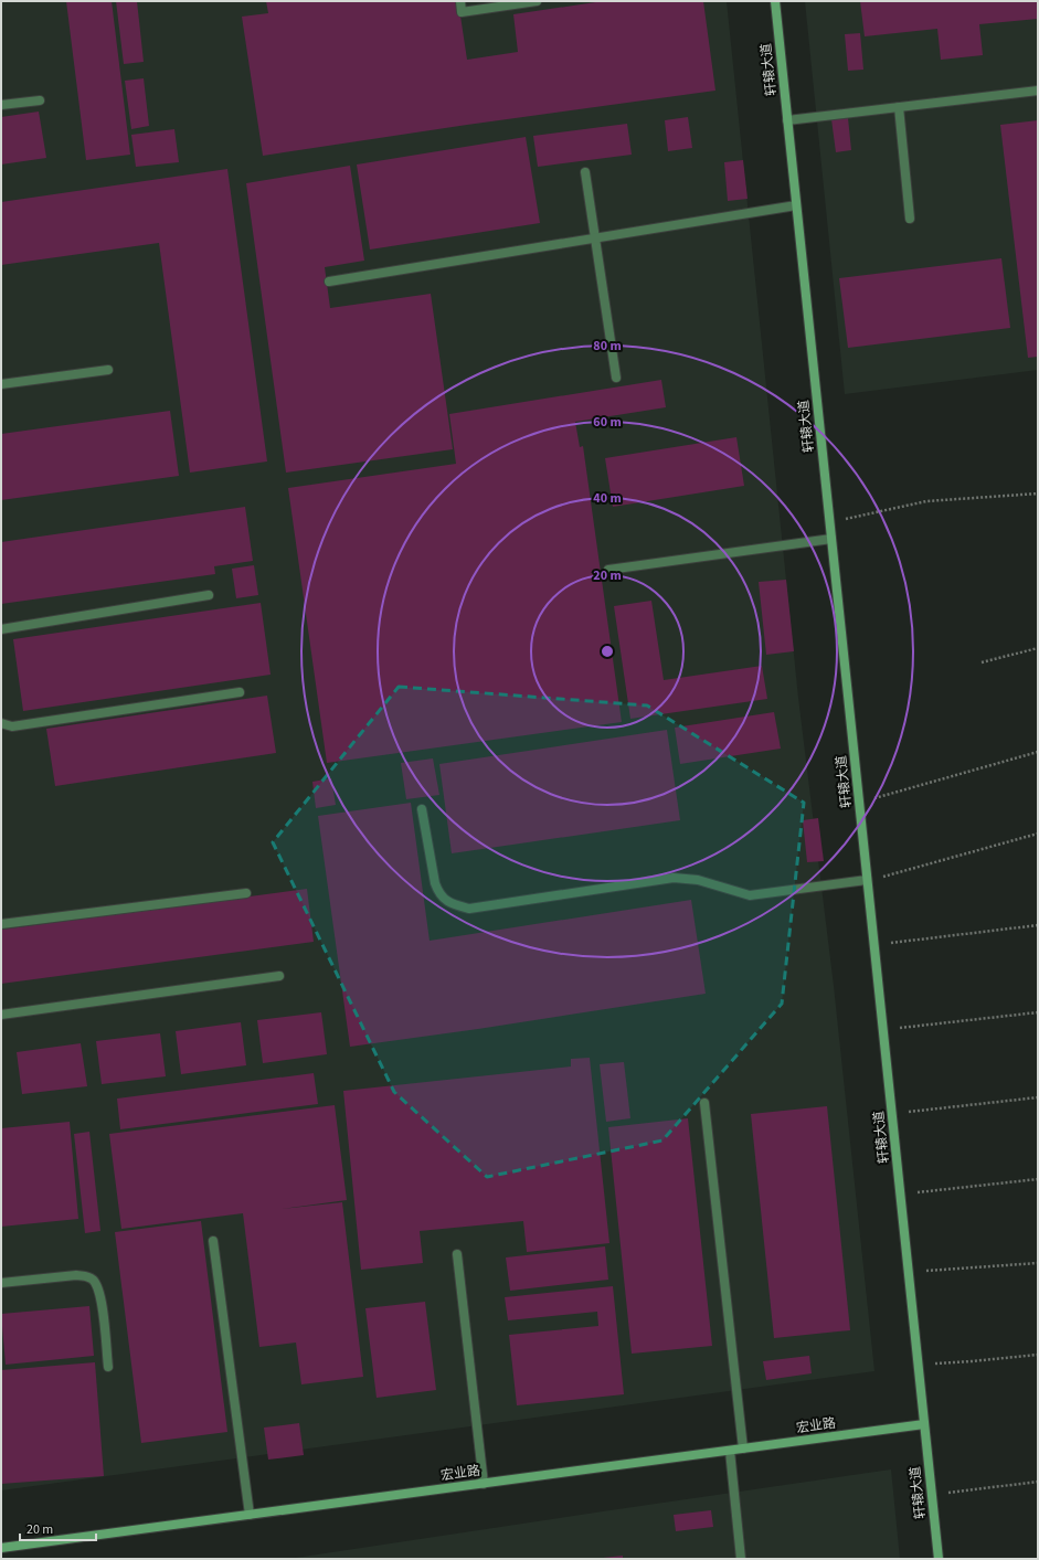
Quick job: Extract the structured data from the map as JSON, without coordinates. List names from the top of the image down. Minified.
{"streets":{"street":["轩辕大道","宏业路"]},"crossings":[["轩辕大道","宏业路"]],"scale_bar":"20 m","rings":["80 m","60 m","40 m","20 m"]}
